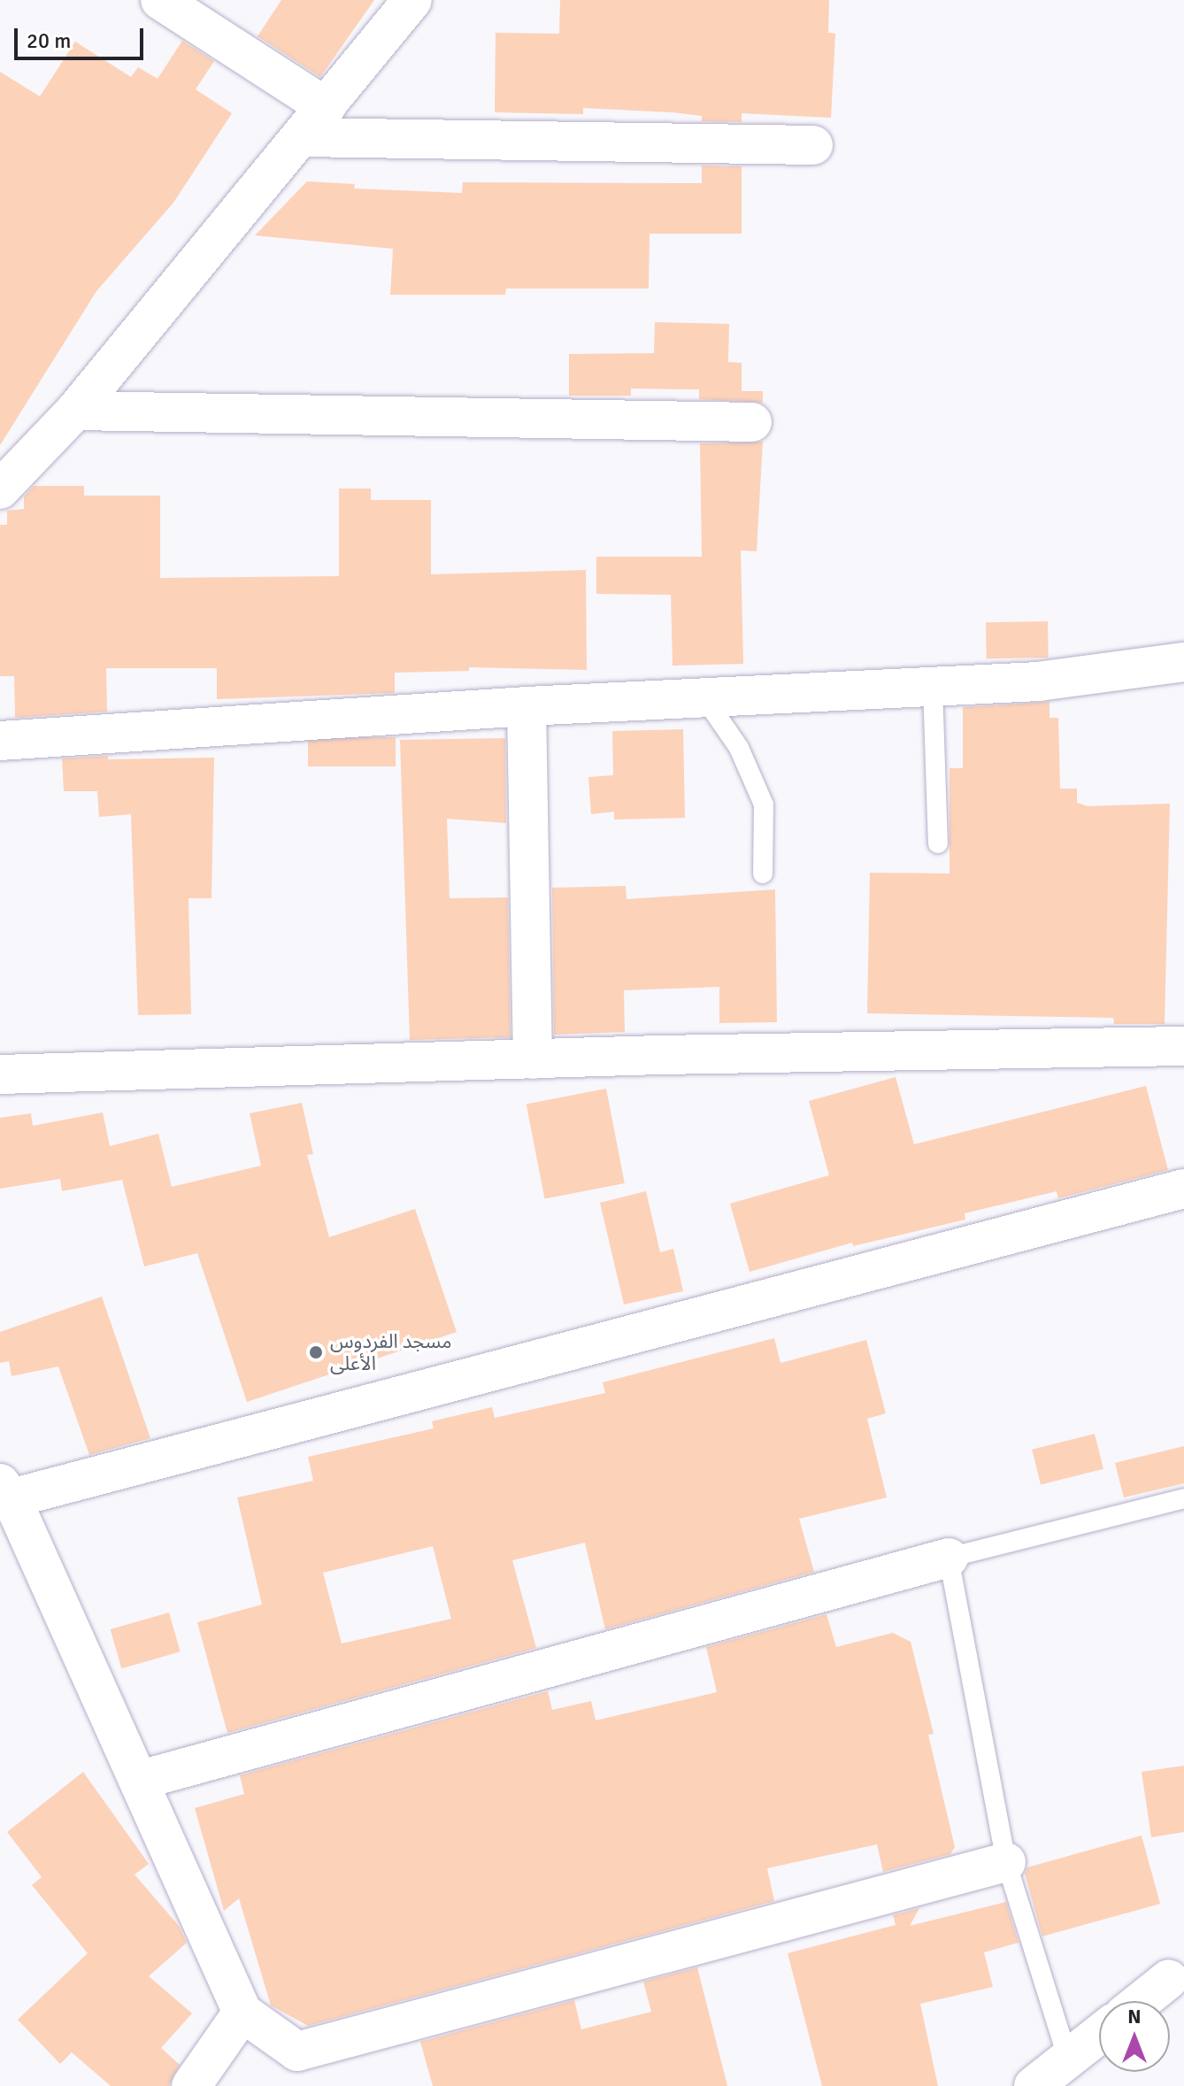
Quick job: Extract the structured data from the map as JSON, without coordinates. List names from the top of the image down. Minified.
{"places":["مسجد الفردوس الأعلى"],"scale_bar":"20 m","north":"top"}
